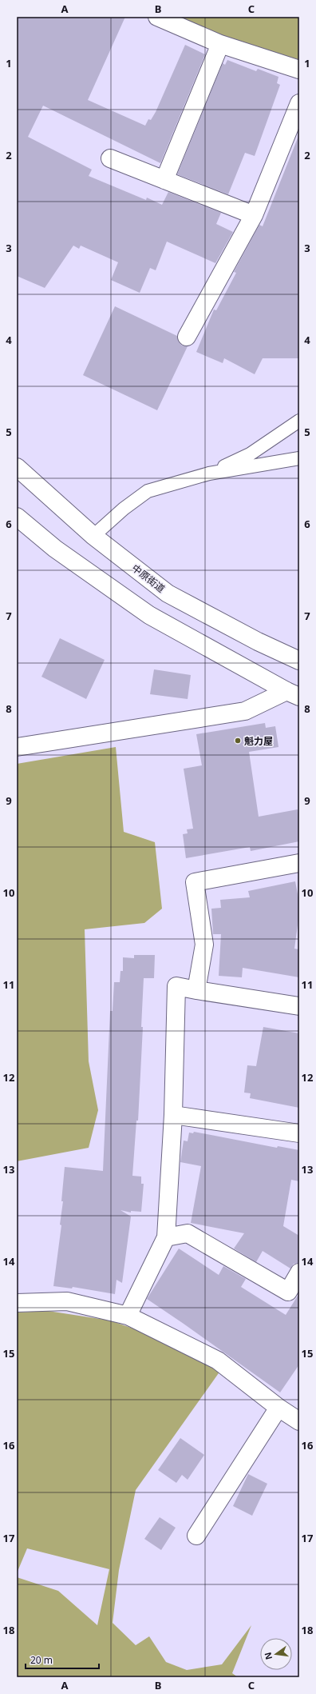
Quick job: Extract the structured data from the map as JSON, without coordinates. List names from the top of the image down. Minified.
{"streets":{"street":["中原街道"]},"places":["魁力屋"],"scale_bar":"20 m","north":"left","grid":{"columns":["A","B","C"],"rows":["1","2","3","4","5","6","7","8","9","10","11","12","13","14","15","16","17","18"]}}
